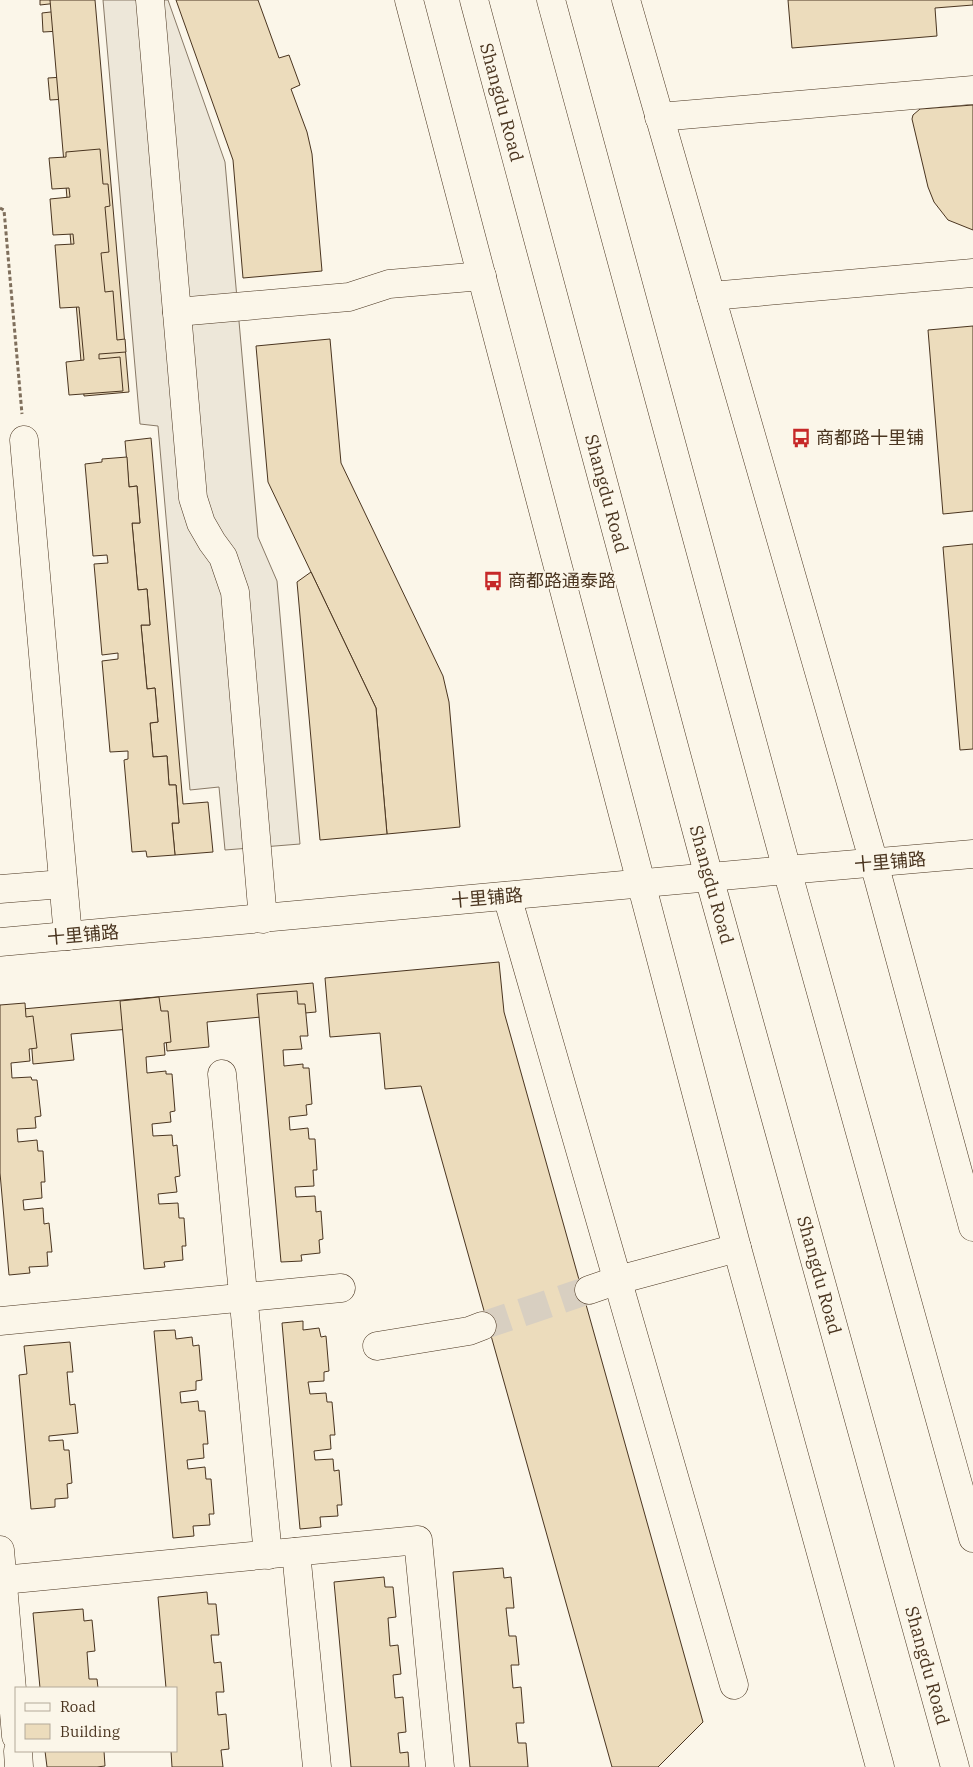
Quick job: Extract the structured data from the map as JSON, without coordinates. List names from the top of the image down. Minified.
{"streets":{"street":["Shangdu Road","十里铺路"]},"crossings":[["Shangdu Road","十里铺路"]],"places":{"bus stop":["商都路十里铺","商都路通泰路"]},"legend":["Road","Building"]}
